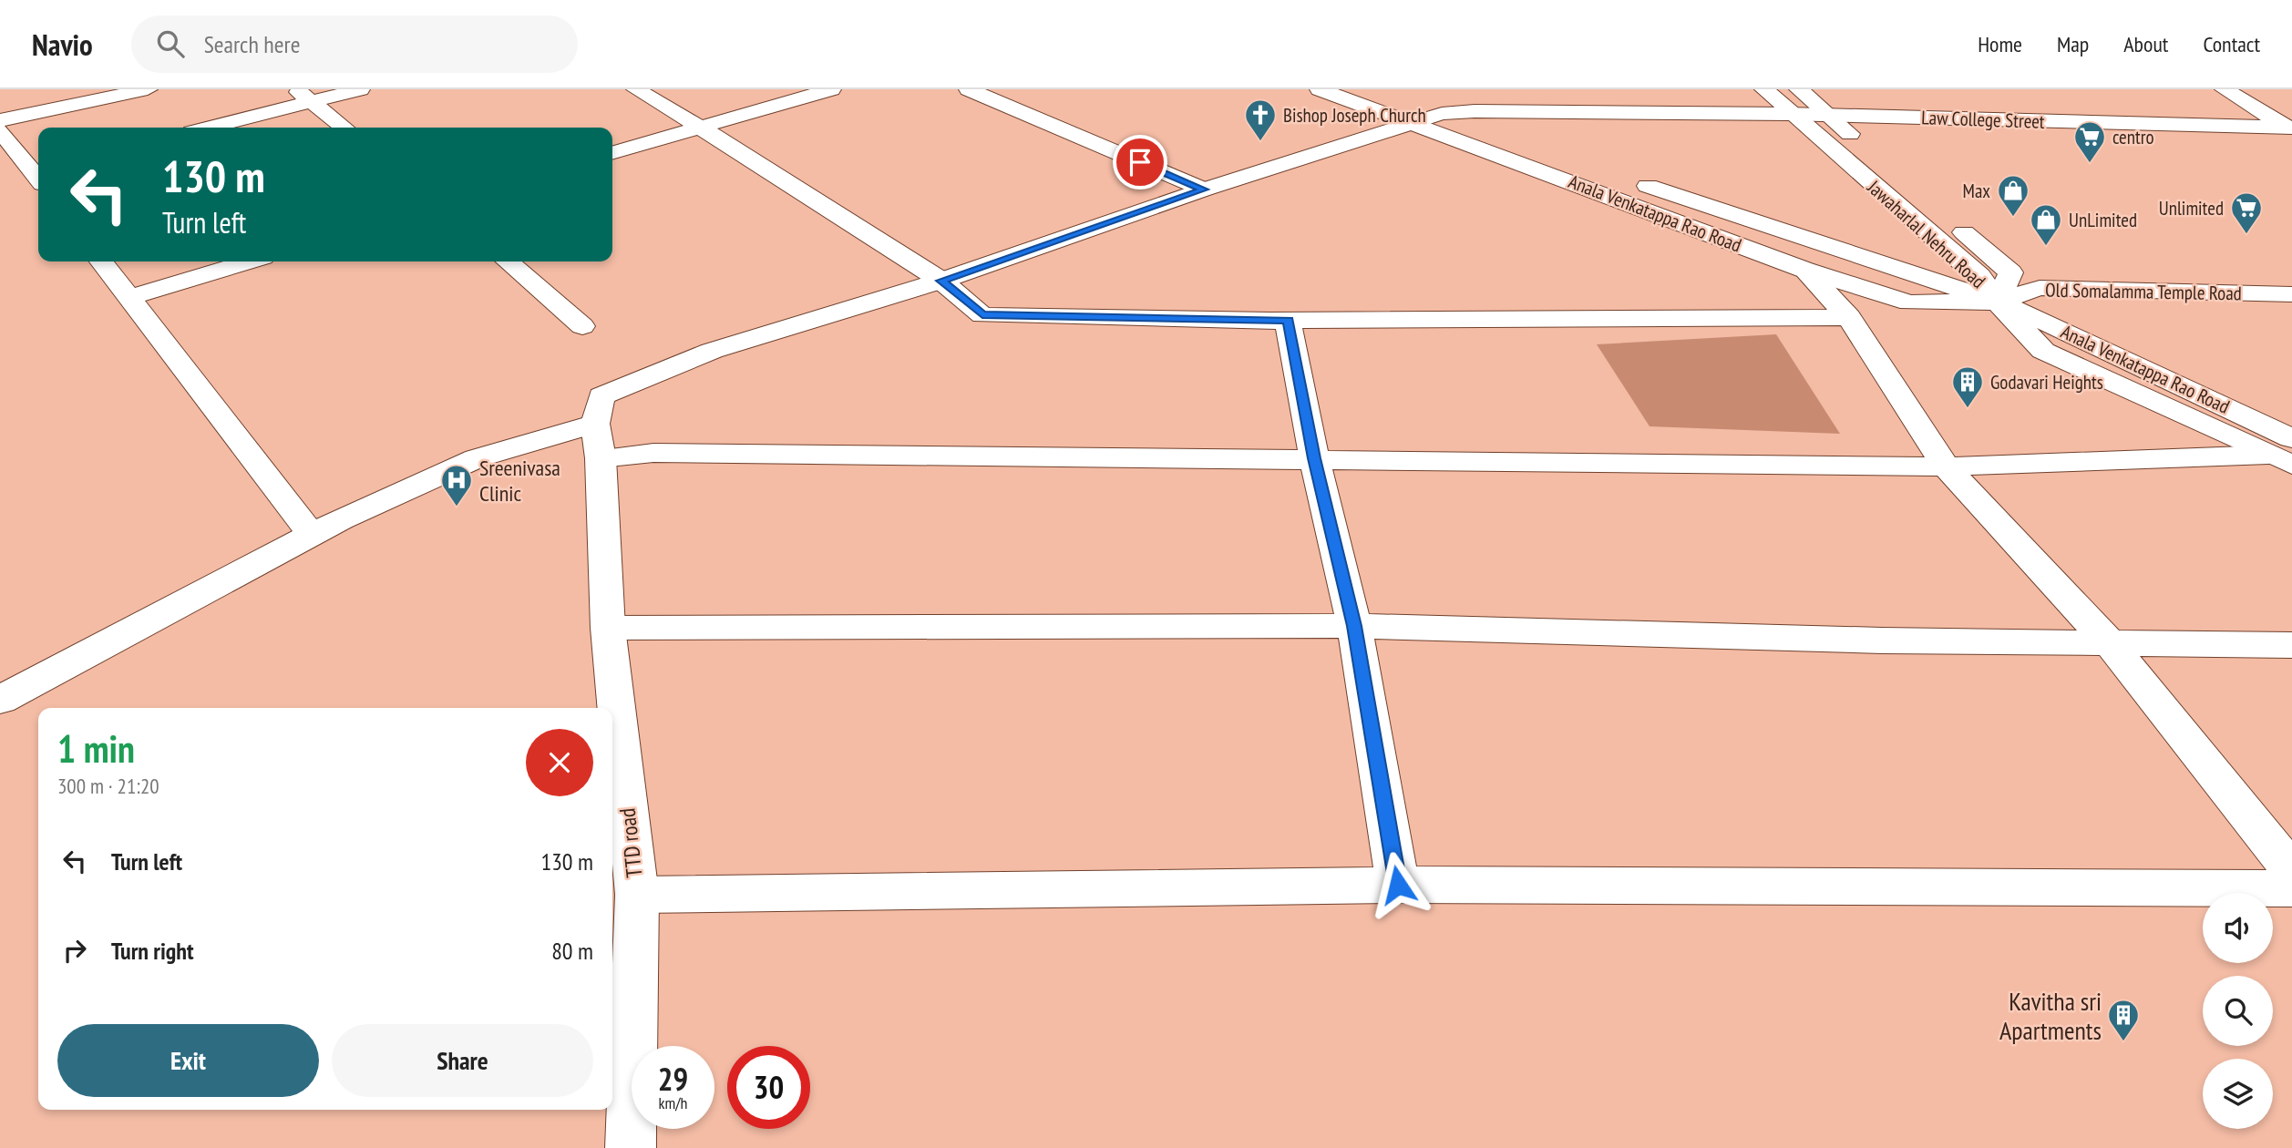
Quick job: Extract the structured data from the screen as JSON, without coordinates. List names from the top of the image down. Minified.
{"streets":{"street":["Law College Street","Anala Venkatappa Rao Road","Jawaharlal Nehru Road","Old Somalamma Temple Road","TTD road"]},"crossings":[["Law College Street","Jawaharlal Nehru Road"],["Anala Venkatappa Rao Road","Jawaharlal Nehru Road"],["Anala Venkatappa Rao Road","Old Somalamma Temple Road"],["Jawaharlal Nehru Road","Old Somalamma Temple Road"]],"places":{"church":["Bishop Joseph Church"],"supermarket":["centro","Unlimited"],"shop":["Max","UnLimited"],"building":["Godavari Heights","Kavitha sri Apartments"],"hospital":["Sreenivasa Clinic"]},"page":{"header":"Navio","search":"Search here","nav":["Home","Map","About","Contact"],"turn":["130 m","Turn left"],"heading":["1 min","300 m · 21:20"],"list":[{"name":"Turn left","value":"130 m"},{"name":"Turn right","value":"80 m"}],"buttons":["Exit","Share"],"speed":"29 km/h","limit":"30"}}
